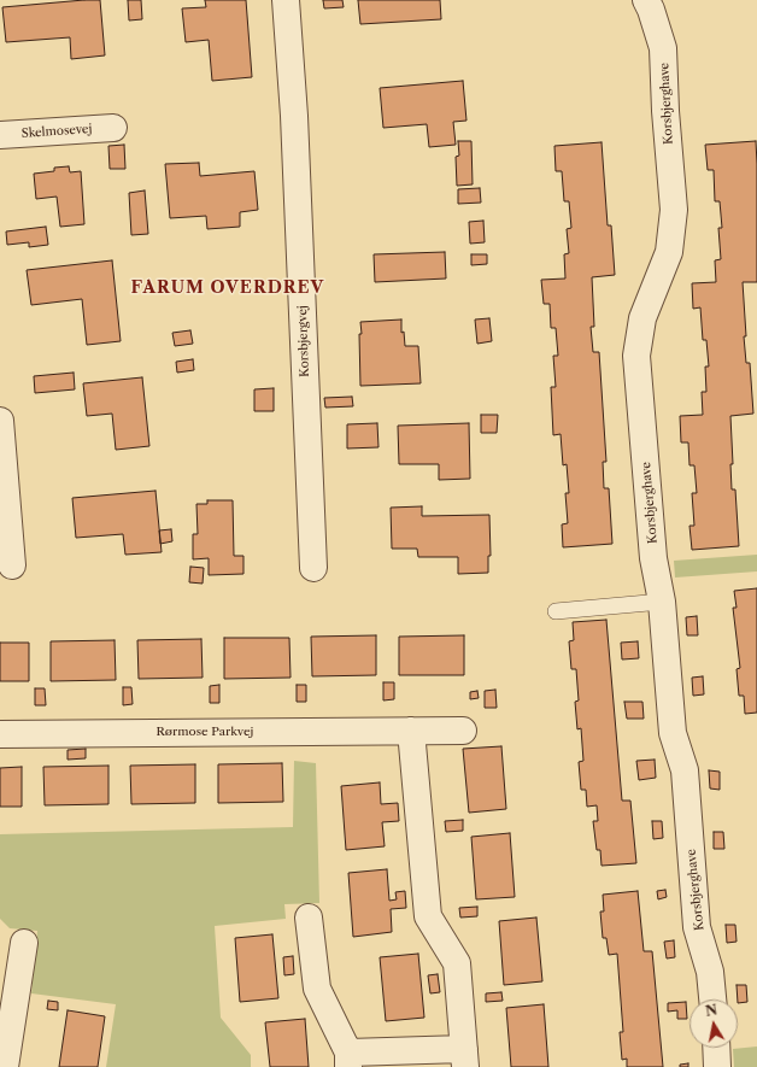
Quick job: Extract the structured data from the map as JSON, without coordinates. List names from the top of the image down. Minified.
{"streets":{"street":["Korsbjerghave","Skelmosevej","Korsbjergvej","Rørmose Parkvej"]},"districts":["FARUM OVERDREV"],"north":"top"}
